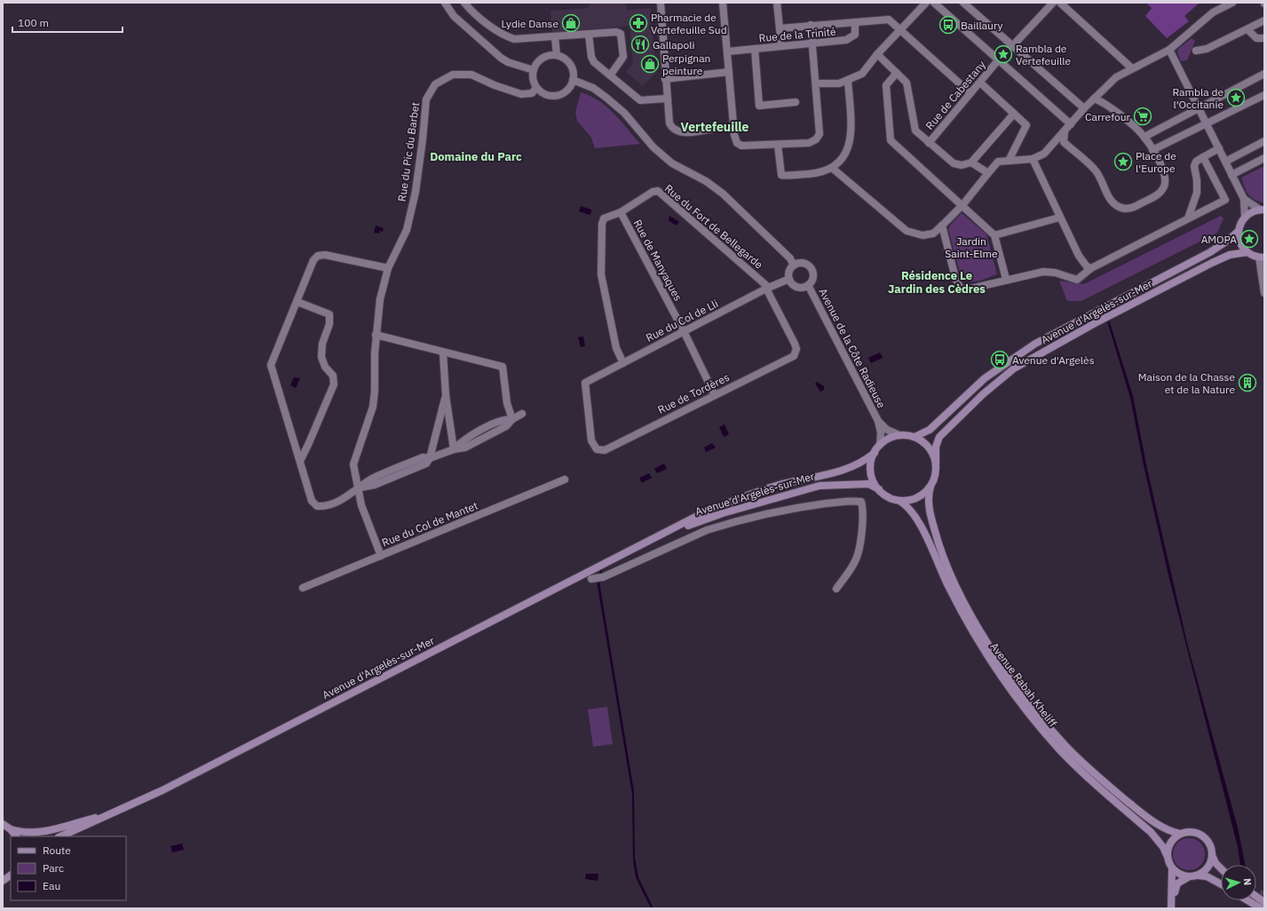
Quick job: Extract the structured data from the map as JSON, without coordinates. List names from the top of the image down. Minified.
{"streets":{"main road":["Avenue d'Argelès-sur-Mer","Avenue Rabah Kheliff"],"street":["Rue de la Trinité","Rue de Cabestany","Rue du Pic du Barbet","Rue du Fort de Bellegarde","Rue de Manyaques","Rue du Col de Lli","Avenue de la Côte Radieuse","Rue de Tordères","Rue du Col de Mantet"]},"crossings":[["Rue de la Trinité","Rue de Cabestany"],["Rue du Pic du Barbet","Rue du Col de Mantet"],["Rue du Fort de Bellegarde","Rue de Manyaques"],["Rue du Fort de Bellegarde","Rue du Col de Lli"],["Rue du Fort de Bellegarde","Rue de Tordères"],["Rue de Manyaques","Rue du Col de Lli"],["Rue de Manyaques","Rue de Tordères"],["Avenue d'Argelès-sur-Mer","Avenue de la Côte Radieuse"],["Avenue d'Argelès-sur-Mer","Avenue Rabah Kheliff"],["Rue du Col de Lli","Avenue de la Côte Radieuse"],["Rue du Col de Lli","Rue de Tordères"],["Avenue de la Côte Radieuse","Avenue Rabah Kheliff"]],"districts":["Vertefeuille","Domaine du Parc","Résidence Le Jardin des Cèdres"],"parks":["Jardin Saint-Elme"],"places":{"shop":["Lydie Danse","Perpignan peinture"],"pharmacy":["Pharmacie de Vertefeuille Sud"],"bus stop":["Baillaury","Avenue d'Argelès"],"restaurant":["Gallapoli"],"place":["Rambla de Vertefeuille","Rambla de l'Occitanie","Place de l'Europe","AMOPA"],"supermarket":["Carrefour"],"building":["Maison de la Chasse et de la Nature"]},"legend":["Route","Parc","Eau"],"scale_bar":"100 m","north":"right"}
